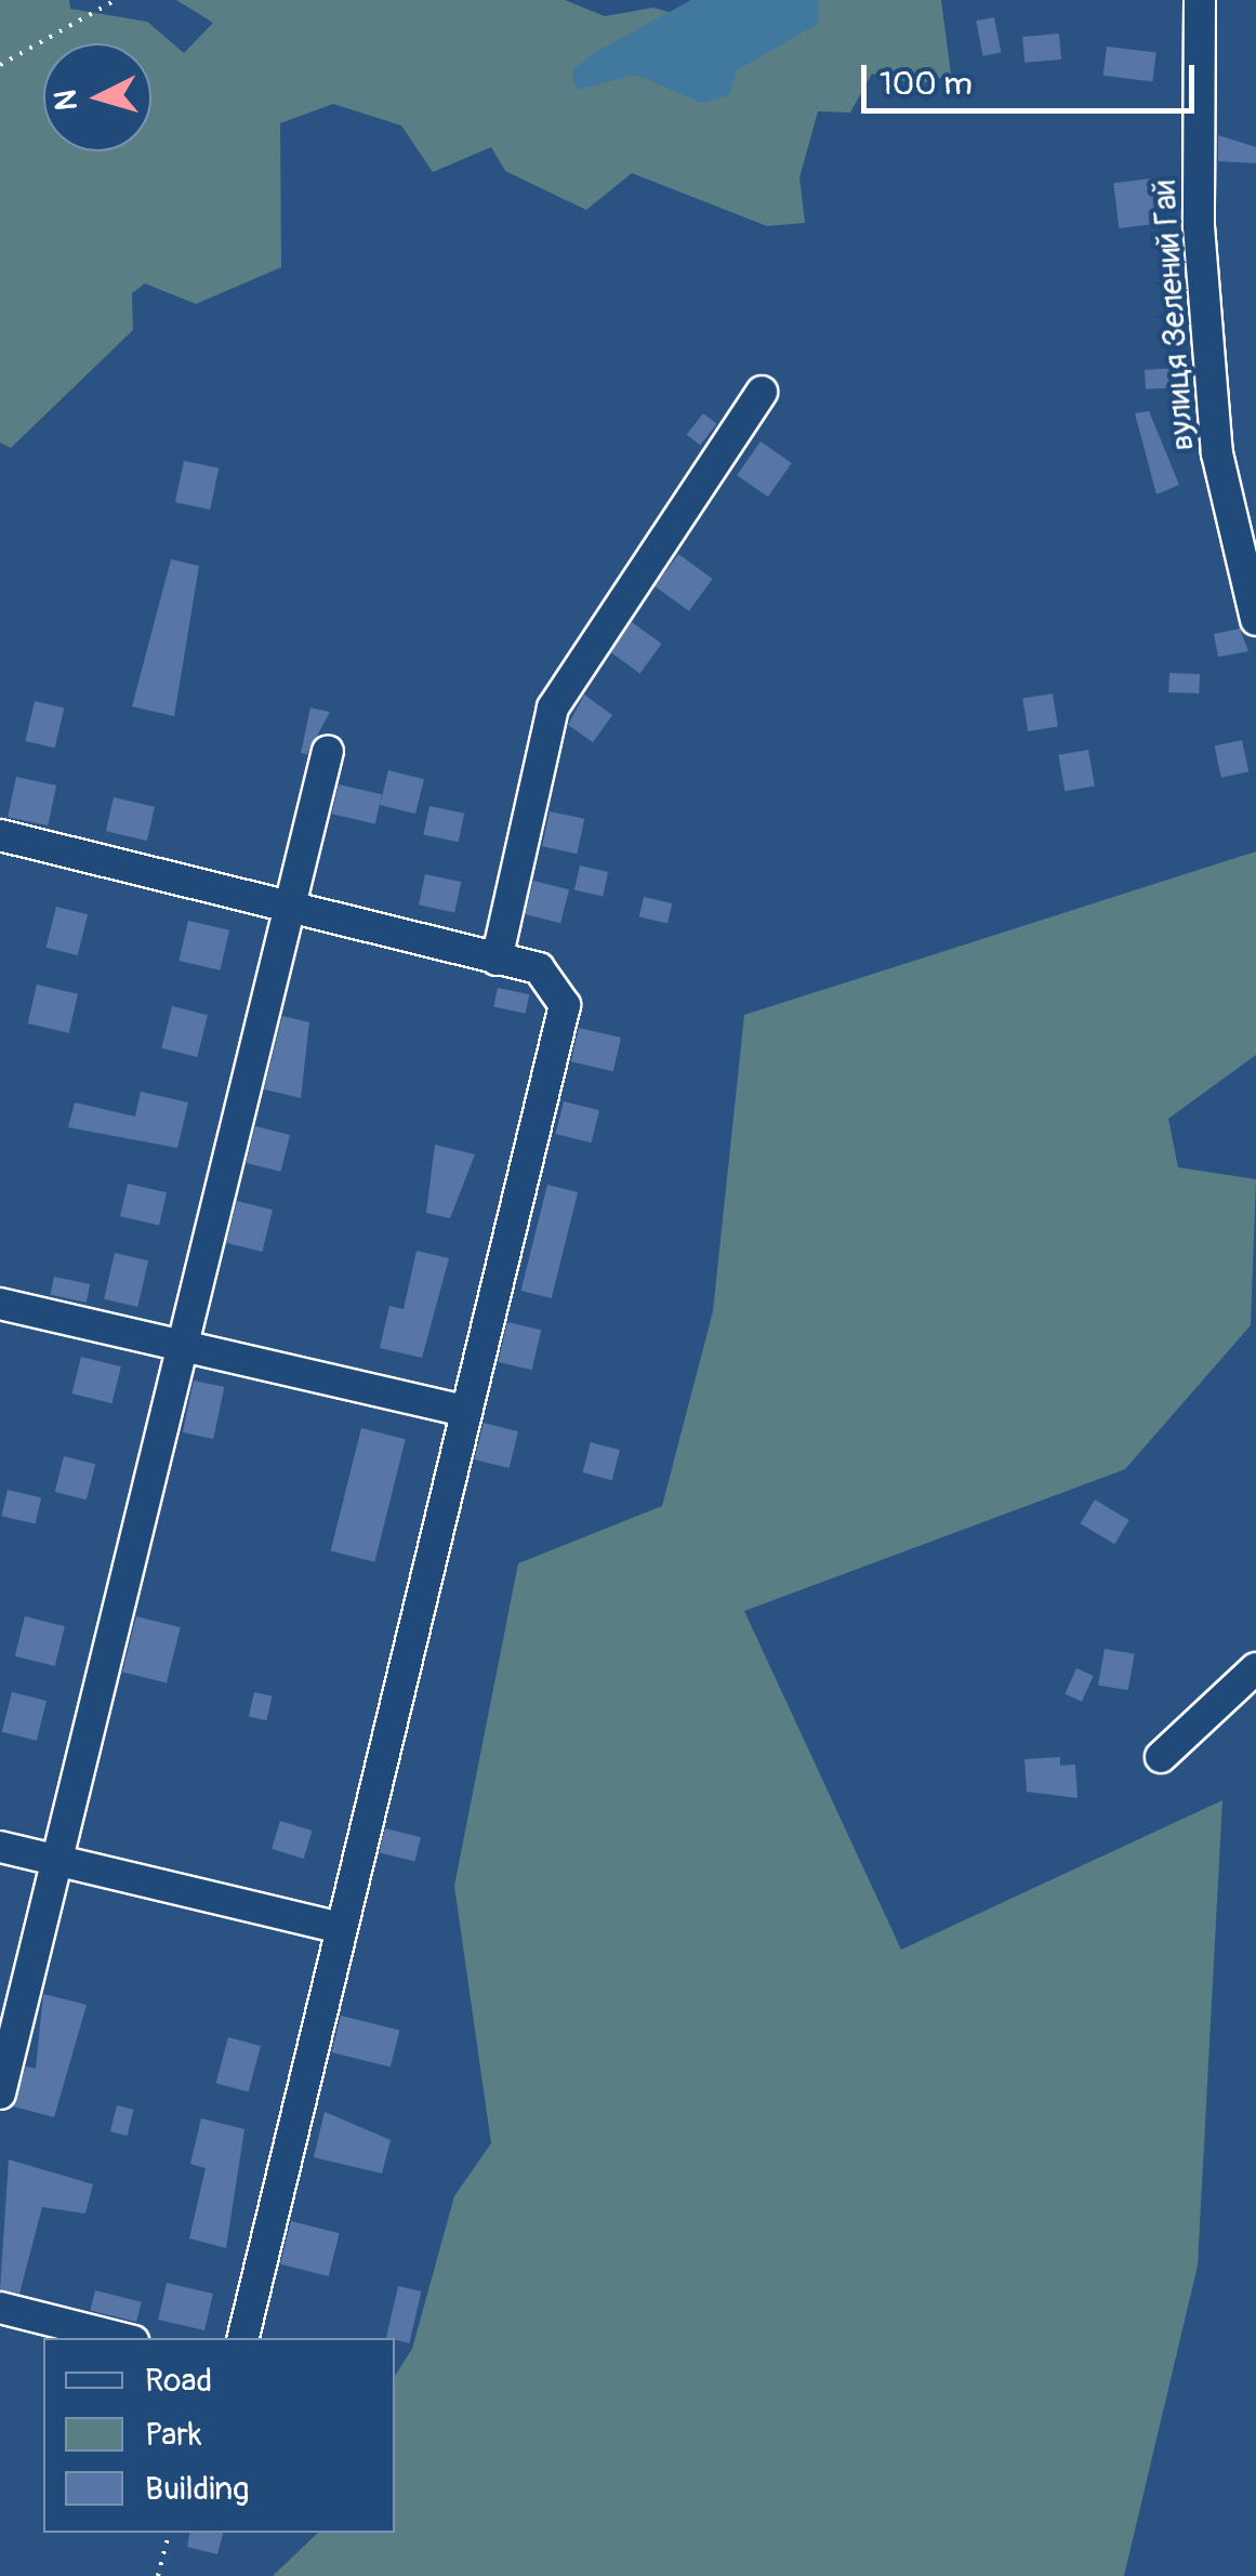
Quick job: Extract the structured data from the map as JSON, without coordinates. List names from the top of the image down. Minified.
{"streets":{"street":["вулиця Зелений Гай"]},"legend":["Road","Park","Building"],"scale_bar":"100 m","north":"left"}
